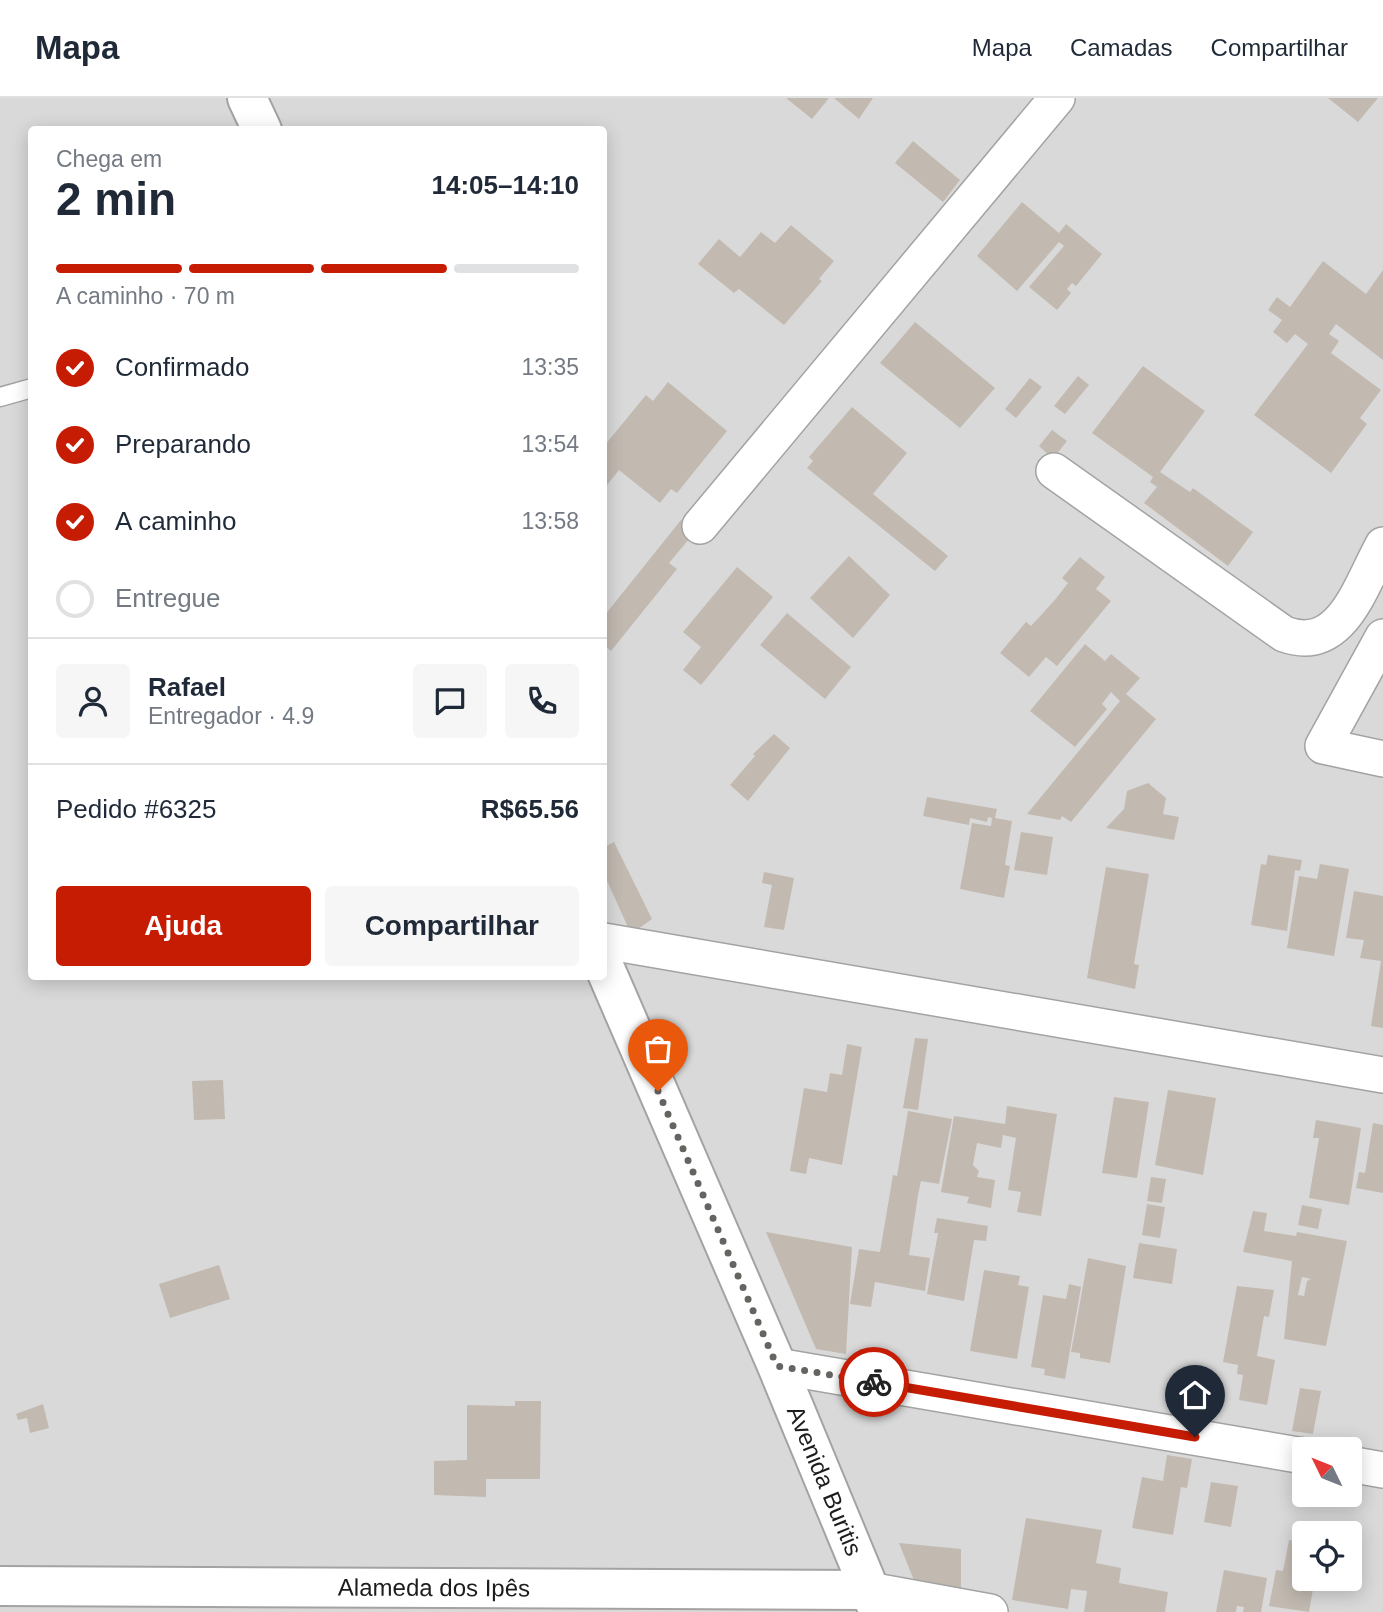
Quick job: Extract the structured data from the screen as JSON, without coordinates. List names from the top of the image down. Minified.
{"streets":{"street":["Avenida Buritis","Alameda dos Ipês"]},"crossings":[["Avenida Buritis","Alameda dos Ipês"]],"north":"top left","page":{"header":"Mapa","nav":["Mapa","Camadas","Compartilhar"],"heading":["2 min","Chega em","14:05–14:10"],"panel":["Rafael","Entregador · 4.9","Pedido #6325","R$65.56"],"bar":"A caminho · 70 m","list":[["Confirmado","13:35"],["Preparando","13:54"],["A caminho","13:58"],"Entregue"],"buttons":["Ajuda","Compartilhar"]}}
